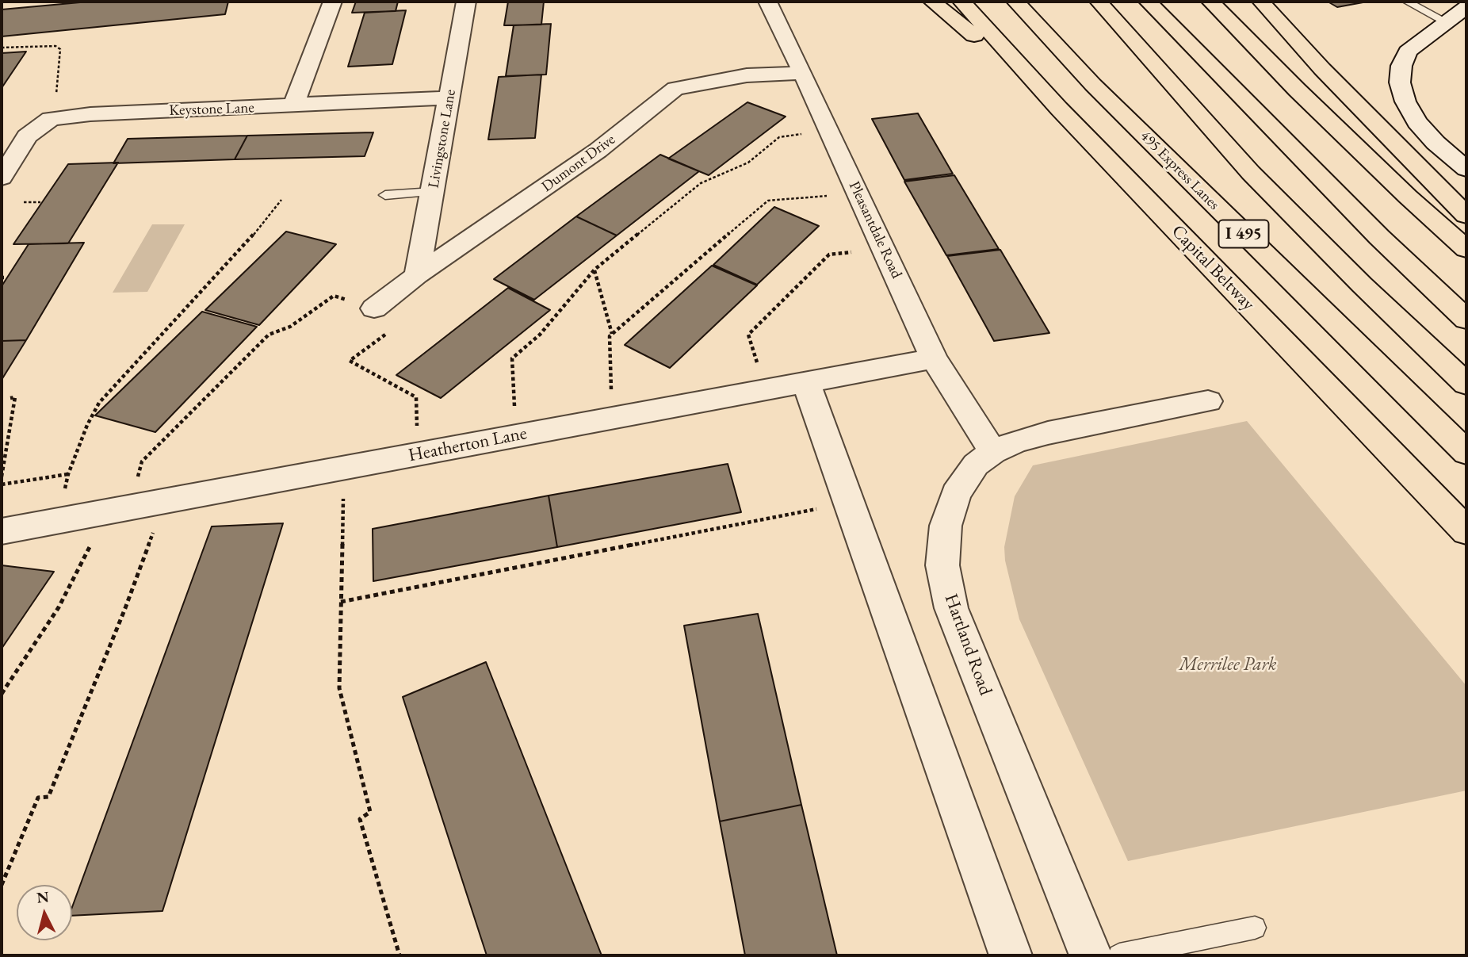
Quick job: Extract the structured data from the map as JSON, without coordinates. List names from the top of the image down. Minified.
{"streets":{"highway":["495 Express Lanes","I 495","Capital Beltway"],"street":["Keystone Lane","Livingstone Lane","Dumont Drive","Pleasantdale Road","Heatherton Lane","Hartland Road"]},"crossings":[["Keystone Lane","Livingstone Lane"],["Livingstone Lane","Dumont Drive"],["Dumont Drive","Pleasantdale Road"],["Pleasantdale Road","Heatherton Lane"],["Pleasantdale Road","Hartland Road"]],"parks":["Merrilee Park"],"north":"top"}
